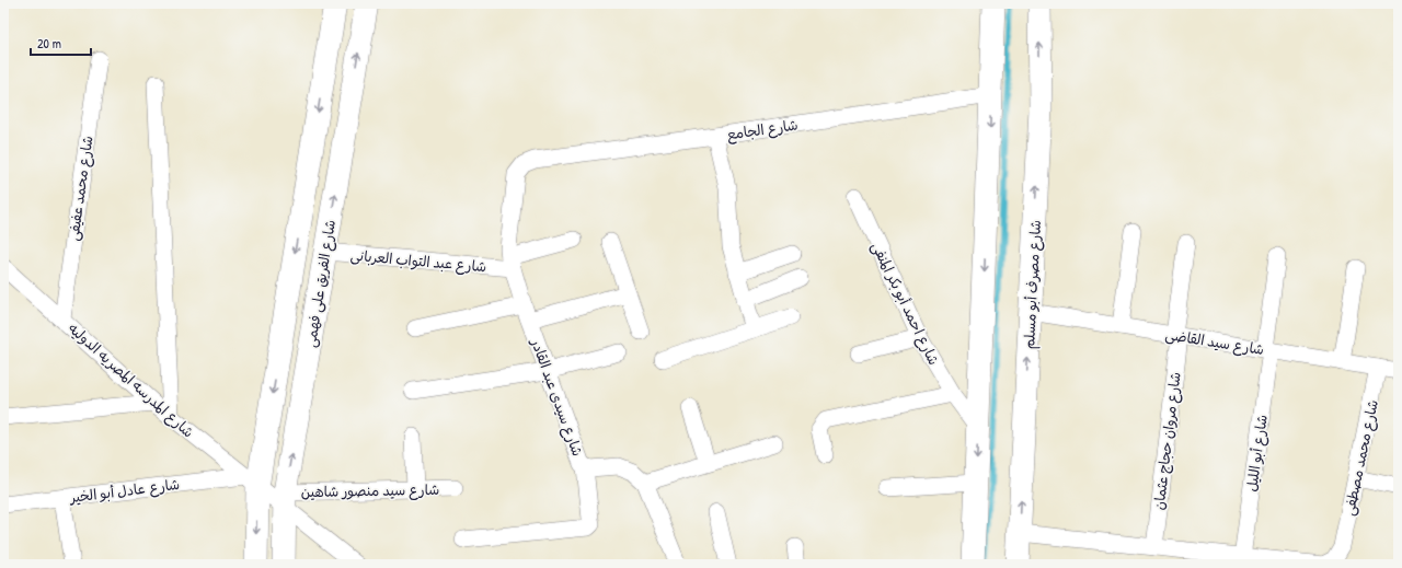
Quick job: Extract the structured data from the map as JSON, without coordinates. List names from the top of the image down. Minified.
{"streets":{"street":["شارع الجامع","شارع محمد عفيفى","شارع عبد التواب العربانى","شارع الفريق على فهمى","شارع مصرف أبو مسلم","شارع احمد أبو بكر المنفى","شارع سيد القاضى","شارع المدرسه المصريه الدوليه","شارع سيدى عبد القادر","شارع مروان حجاج عثمان","شارع أبو الليل","شارع محمد مصطفى","شارع عادل أبو الخير","شارع سيد منصور شاهين"]},"crossings":[["شارع الجامع","شارع سيدى عبد القادر"],["شارع محمد عفيفى","شارع المدرسه المصريه الدوليه"],["شارع عبد التواب العربانى","شارع الفريق على فهمى"],["شارع عبد التواب العربانى","شارع سيدى عبد القادر"],["شارع الفريق على فهمى","شارع المدرسه المصريه الدوليه"],["شارع الفريق على فهمى","شارع عادل أبو الخير"],["شارع الفريق على فهمى","شارع سيد منصور شاهين"],["شارع مصرف أبو مسلم","شارع سيد القاضى"],["شارع سيد القاضى","شارع مروان حجاج عثمان"],["شارع سيد القاضى","شارع أبو الليل"],["شارع سيد القاضى","شارع محمد مصطفى"],["شارع المدرسه المصريه الدوليه","شارع عادل أبو الخير"],["شارع المدرسه المصريه الدوليه","شارع سيد منصور شاهين"]],"scale_bar":"20 m"}
